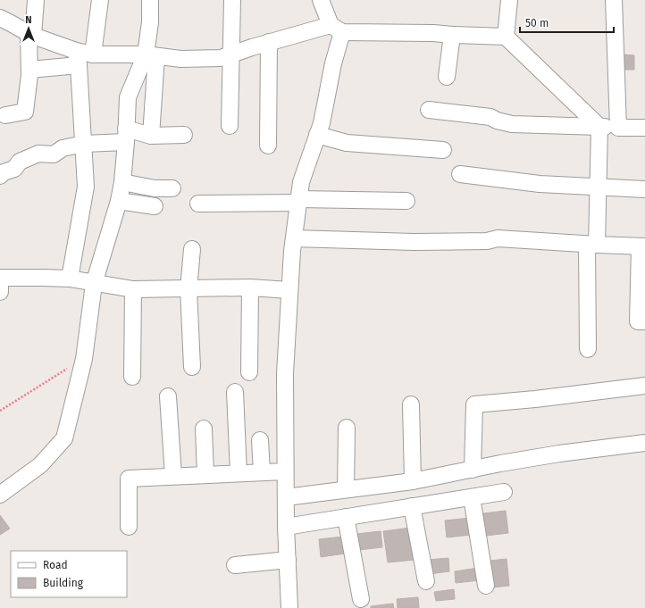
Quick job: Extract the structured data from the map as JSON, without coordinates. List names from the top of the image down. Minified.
{"legend":["Road","Building"],"scale_bar":"50 m","north":"top"}
